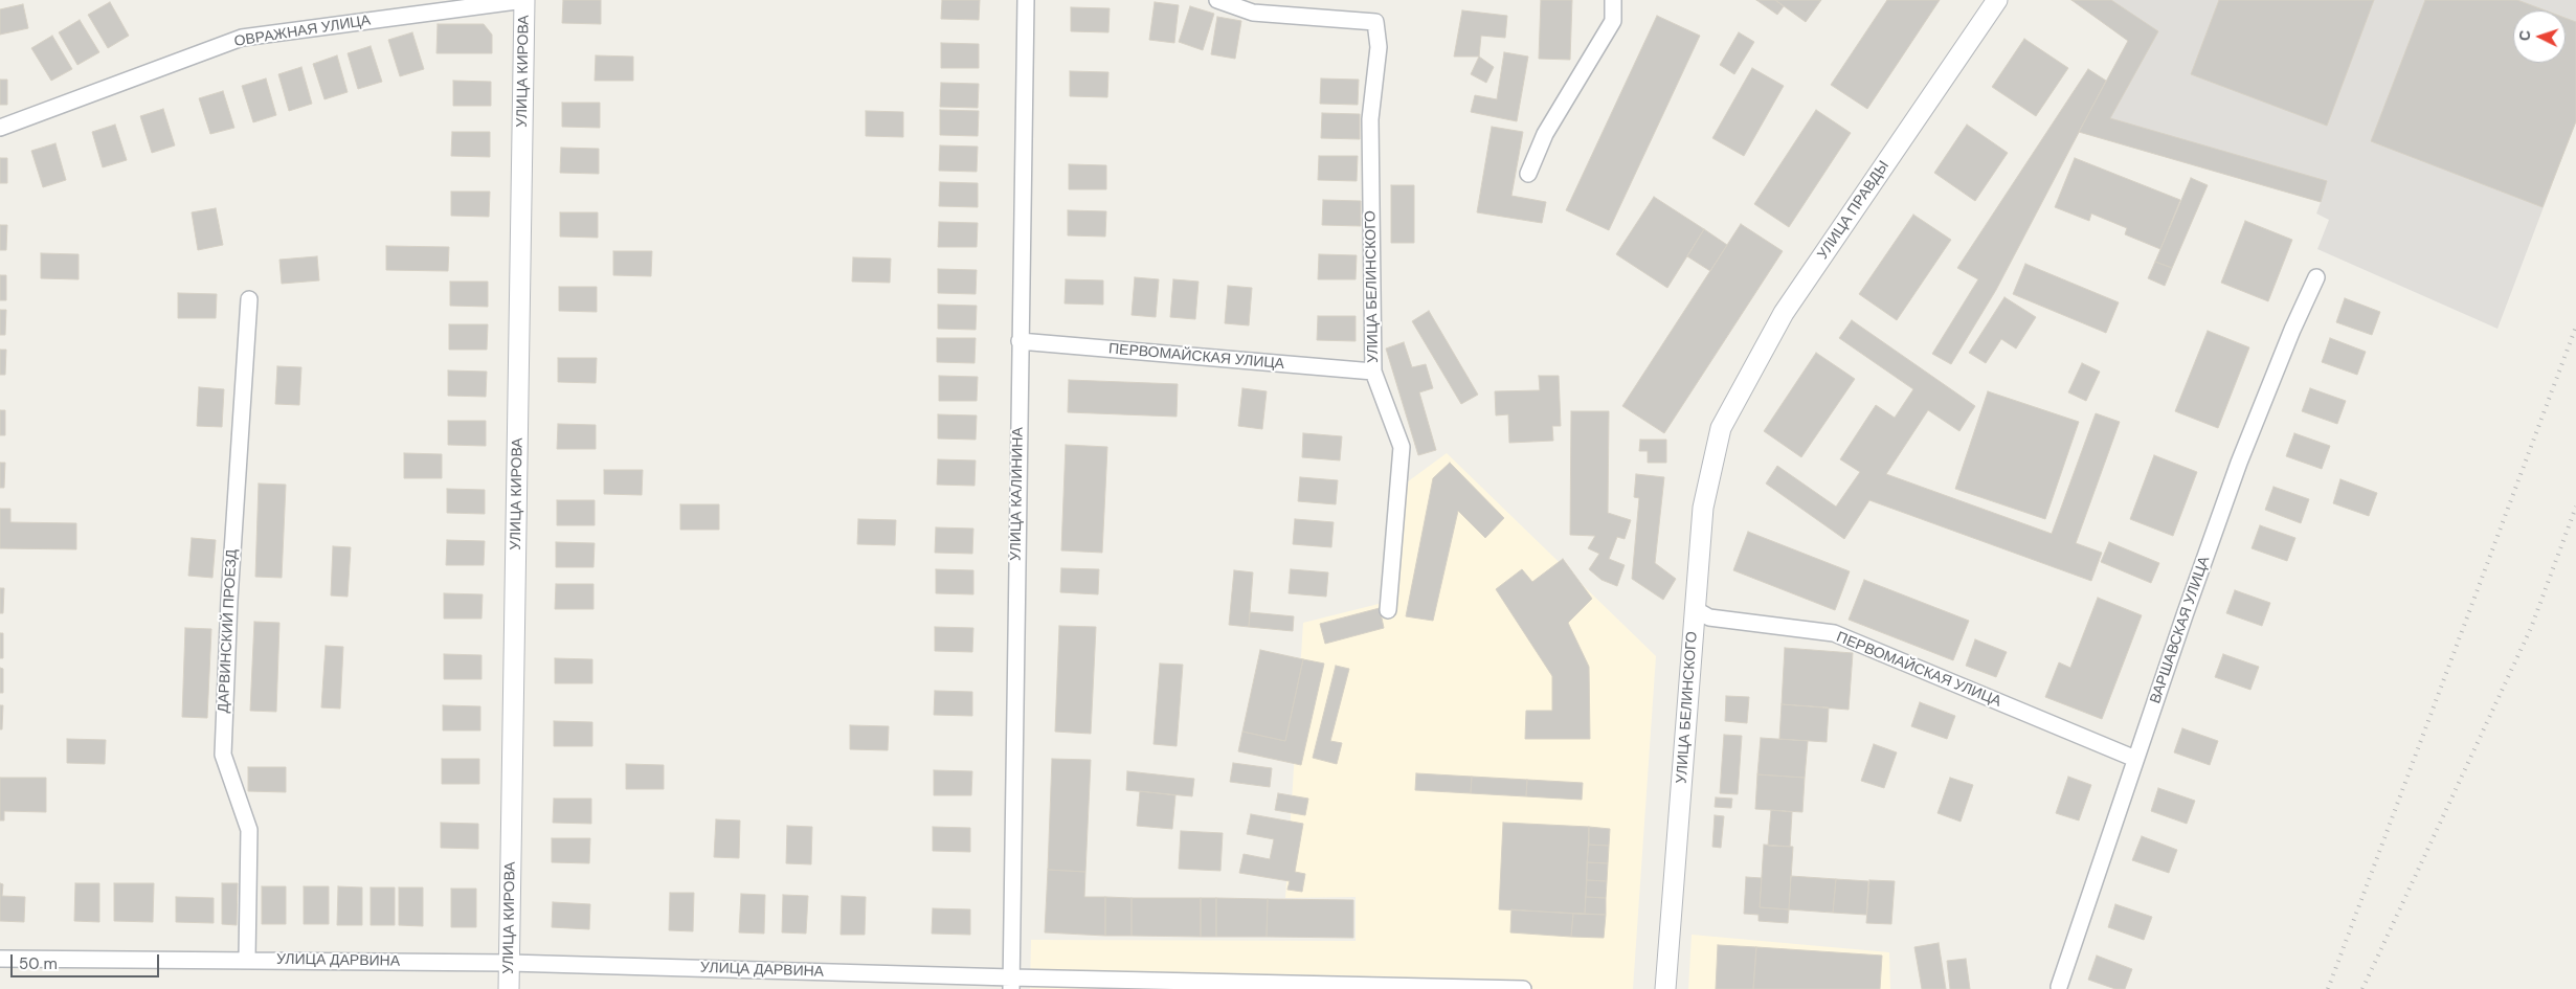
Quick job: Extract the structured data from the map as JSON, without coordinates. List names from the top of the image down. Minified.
{"streets":{"street":["ОВРАЖНАЯ УЛИЦА","УЛИЦА КИРОВА","УЛИЦА ПРАВДЫ","УЛИЦА БЕЛИНСКОГО","ПЕРВОМАЙСКАЯ УЛИЦА","УЛИЦА КАЛИНИНА","ВАРШАВСКАЯ УЛИЦА","ДАРВИНСКИЙ ПРОЕЗД","УЛИЦА ДАРВИНА"]},"crossings":[["ОВРАЖНАЯ УЛИЦА","УЛИЦА КИРОВА"],["УЛИЦА КИРОВА","УЛИЦА ДАРВИНА"],["УЛИЦА ПРАВДЫ","УЛИЦА БЕЛИНСКОГО"],["УЛИЦА БЕЛИНСКОГО","ПЕРВОМАЙСКАЯ УЛИЦА"],["ПЕРВОМАЙСКАЯ УЛИЦА","УЛИЦА КАЛИНИНА"],["ПЕРВОМАЙСКАЯ УЛИЦА","ВАРШАВСКАЯ УЛИЦА"],["УЛИЦА КАЛИНИНА","УЛИЦА ДАРВИНА"],["ДАРВИНСКИЙ ПРОЕЗД","УЛИЦА ДАРВИНА"]],"scale_bar":"50 m","north":"left"}
